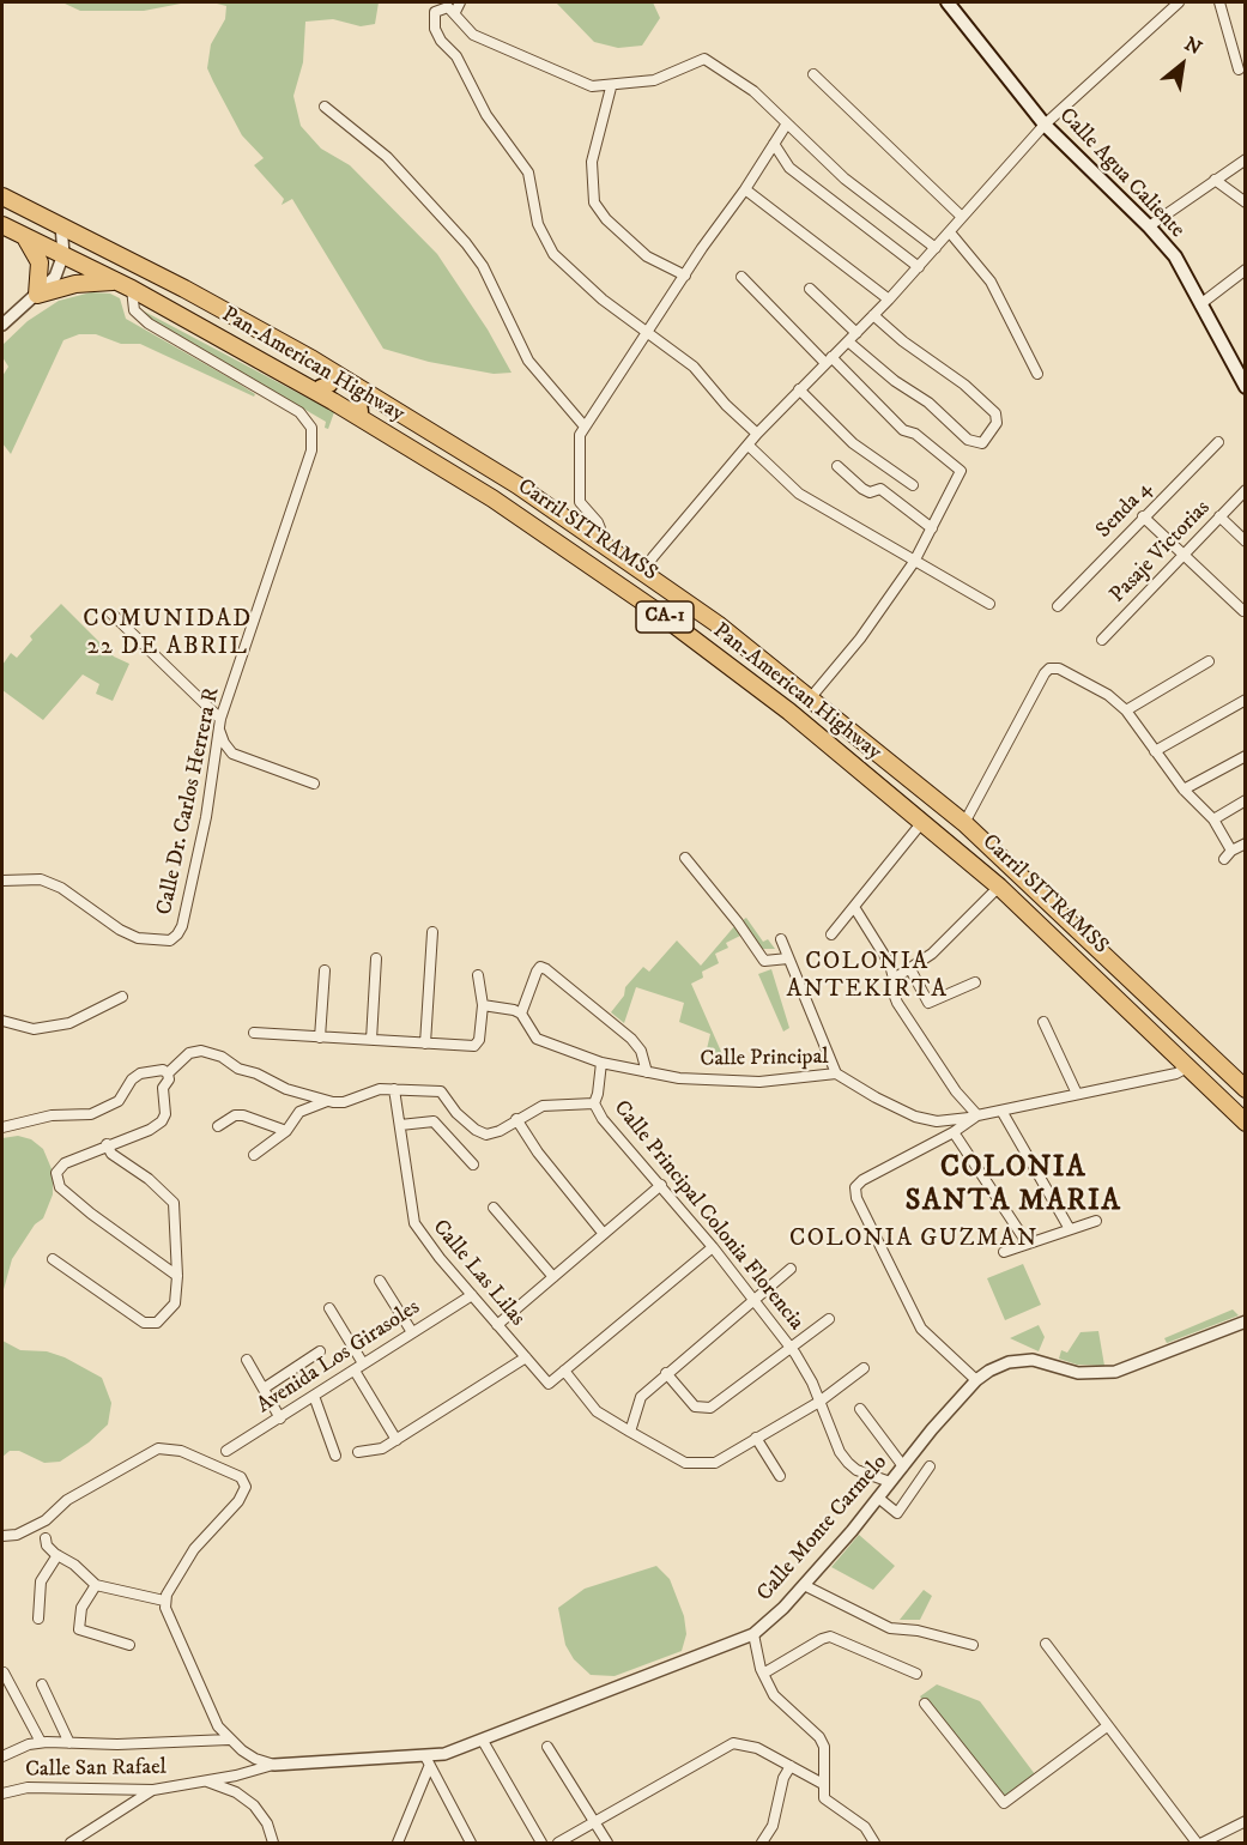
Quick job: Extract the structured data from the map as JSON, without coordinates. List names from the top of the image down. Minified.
{"streets":{"highway":["Pan-American Highway","CA-1"],"main road":["Calle Agua Caliente","Carril SITRAMSS"],"street":["Senda 4","Pasaje Victorias","Calle Dr. Carlos Herrera R","Calle Principal","Calle Principal Colonia Florencia","Calle Las Lilas","Avenida Los Girasoles","Calle Monte Carmelo","Calle San Rafael"]},"crossings":[["Pan-American Highway","Carril SITRAMSS"],["Pan-American Highway","Calle Dr. Carlos Herrera R"],["Pan-American Highway","Calle Principal"],["Calle Principal","Calle Principal Colonia Florencia"],["Calle Principal Colonia Florencia","Calle Monte Carmelo"],["Calle Las Lilas","Avenida Los Girasoles"],["Calle Monte Carmelo","Calle San Rafael"]],"districts":["COMUNIDAD 22 DE ABRIL","COLONIA ANTEKIRTA","COLONIA SANTA MARIA","COLONIA GUZMAN"],"north":"top right"}
